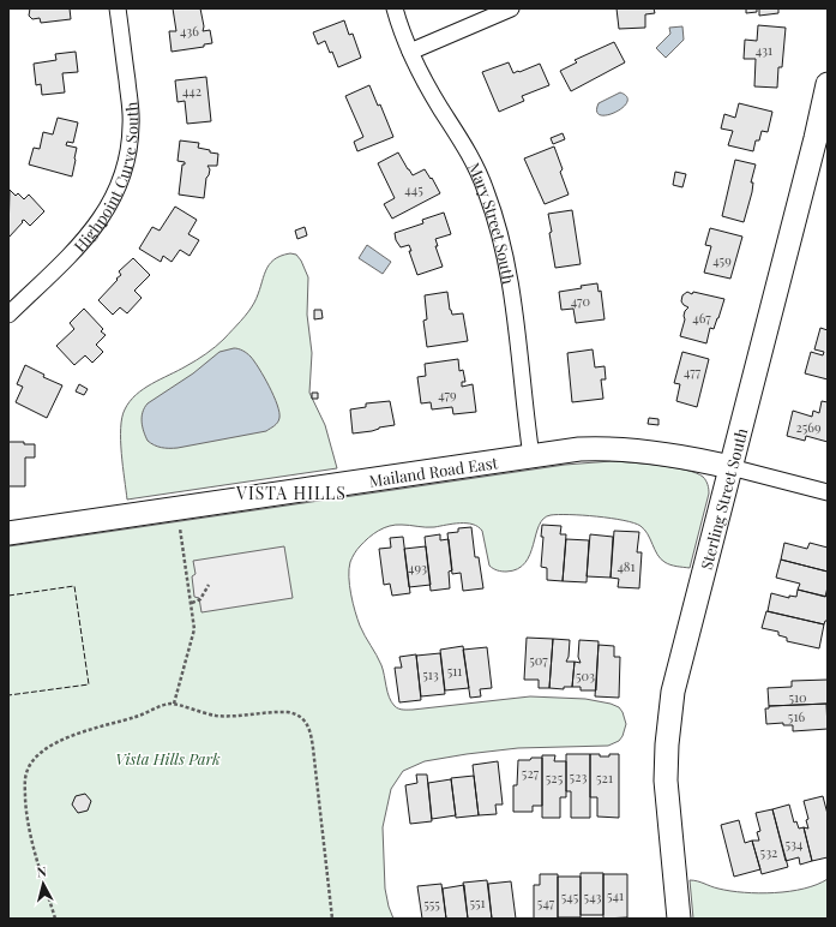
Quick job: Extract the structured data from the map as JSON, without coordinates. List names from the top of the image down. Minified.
{"streets":{"street":["Highpoint Curve South","Mary Street South","Mailand Road East","Sterling Street South"]},"crossings":[["Mary Street South","Mailand Road East"],["Mailand Road East","Sterling Street South"]],"districts":["VISTA HILLS"],"parks":["Vista Hills Park"],"house_numbers":["436","431","442","445","459","470","467","477","479","2569","481","493","507","511","513","503","510","516","527","523","525","521","534","532","541","545","543","551","547","555"],"north":"top"}
